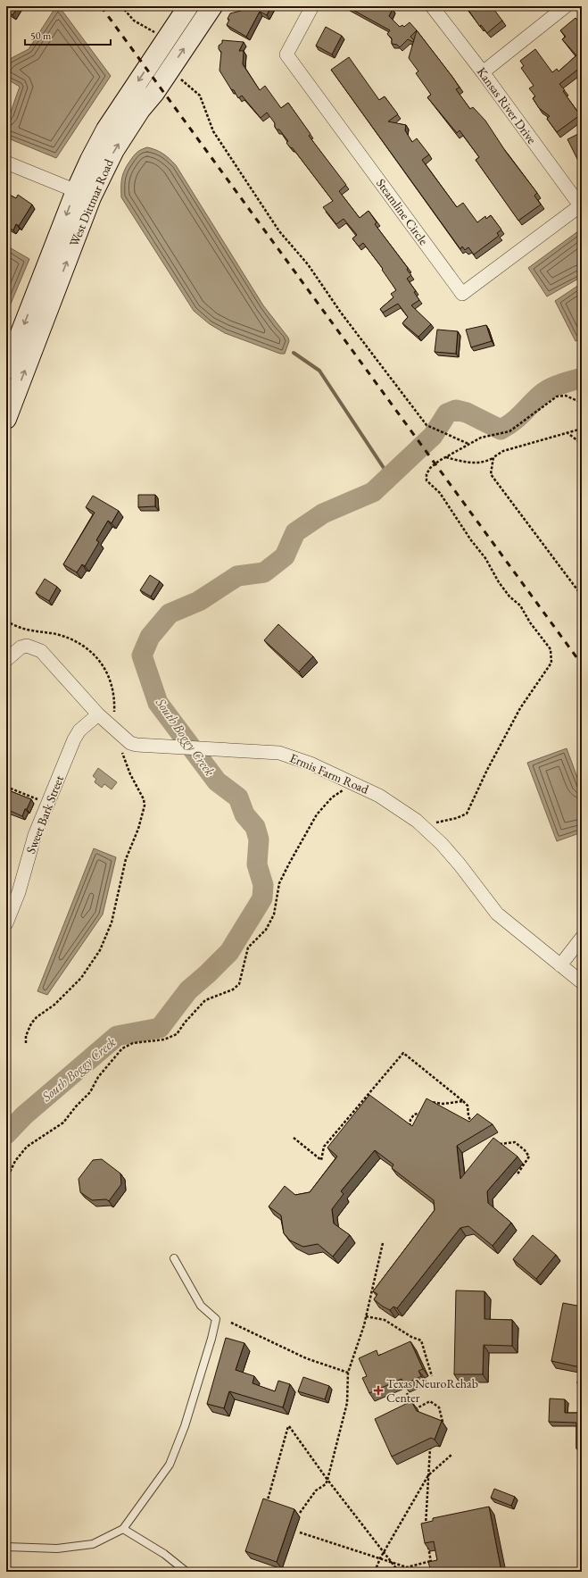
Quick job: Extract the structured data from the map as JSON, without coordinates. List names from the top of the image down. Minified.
{"streets":{"street":["Kansas River Drive","West Dittmar Road","Steamline Circle","Ermis Farm Road","Sweet Bark Street"]},"crossings":[["Kansas River Drive","Steamline Circle"],["Ermis Farm Road","Sweet Bark Street"]],"water":["South Boggy Creek"],"places":{"health":["Texas NeuroRehab Center"]},"scale_bar":"50 m"}
